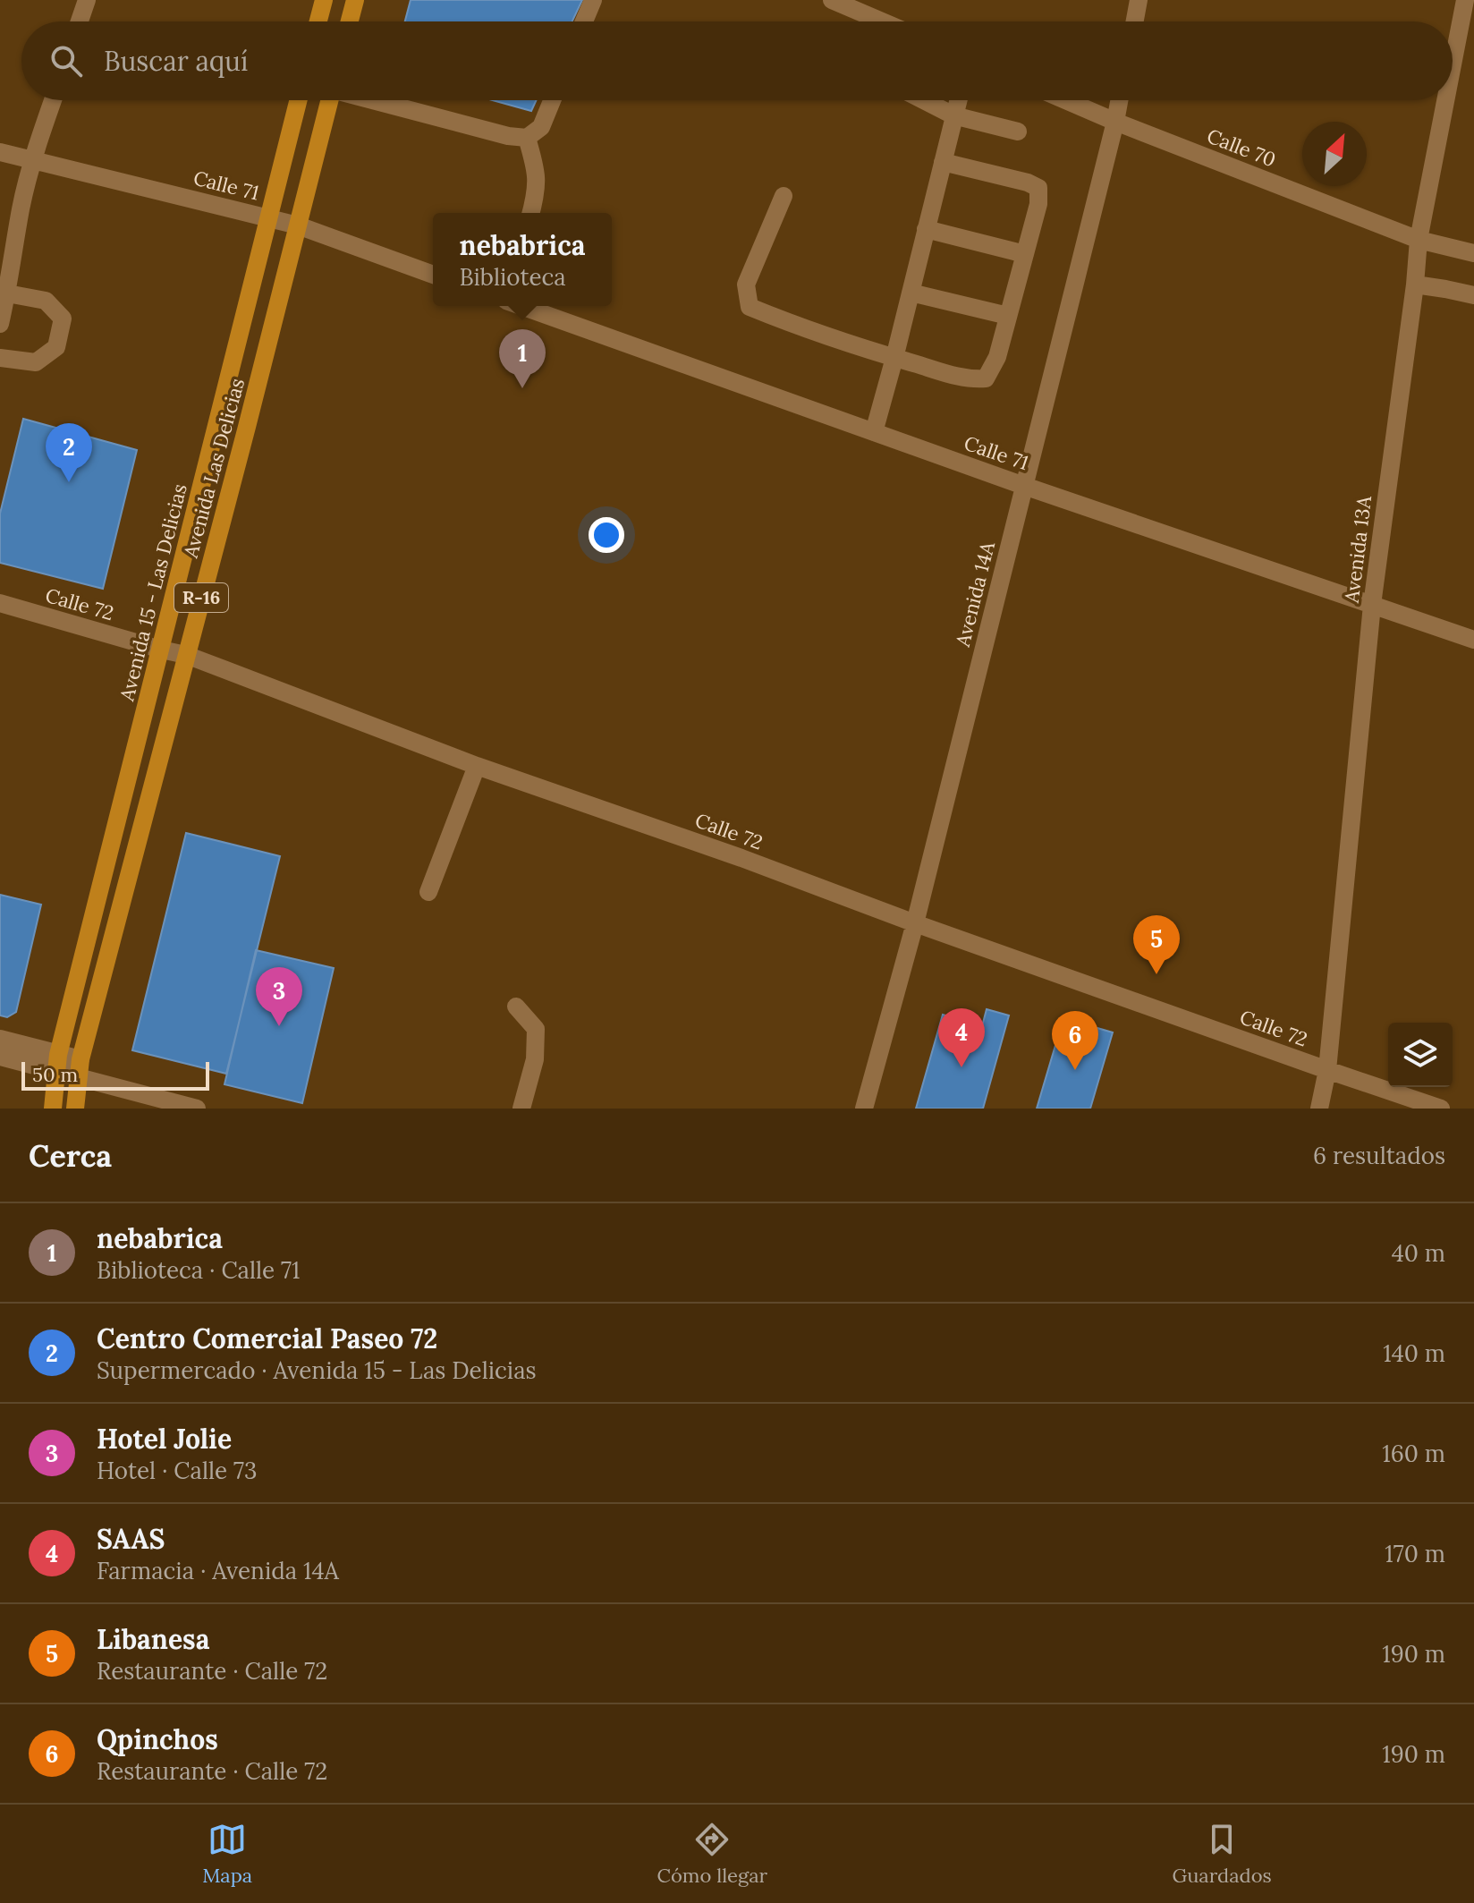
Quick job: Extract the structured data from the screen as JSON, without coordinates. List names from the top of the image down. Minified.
{"streets":{"main road":["Avenida Las Delicias","Avenida 15 - Las Delicias","R-16"],"street":["Calle 70","Calle 71","Avenida 13A","Avenida 14A","Calle 72"]},"crossings":[["Calle 70","Avenida 13A"],["Calle 70","Avenida 14A"],["Calle 71","Avenida Las Delicias"],["Calle 71","Avenida 13A"],["Calle 71","Avenida 15 - Las Delicias"],["Calle 71","Avenida 14A"],["Avenida Las Delicias","Calle 72"],["Avenida 13A","Calle 72"],["Avenida 15 - Las Delicias","Calle 72"],["Avenida 14A","Calle 72"]],"scale_bar":"50 m","north":"top right","page":{"search":"Buscar aquí","popup":["nebabrica","Biblioteca"],"pins":["1","2","5","3","4","6"],"scale":"50 m","heading":["Cerca","6 resultados"],"list":[{"mark":"1","name":"nebabrica","note":"Biblioteca · Calle 71","value":"40 m"},{"mark":"2","name":"Centro Comercial Paseo 72","note":"Supermercado · Avenida 15 - Las Delicias","value":"140 m"},{"mark":"3","name":"Hotel Jolie","note":"Hotel · Calle 73","value":"160 m"},{"mark":"4","name":"SAAS","note":"Farmacia · Avenida 14A","value":"170 m"},{"mark":"5","name":"Libanesa","note":"Restaurante · Calle 72","value":"190 m"},{"mark":"6","name":"Qpinchos","note":"Restaurante · Calle 72","value":"190 m"}],"nav":["Mapa","Cómo llegar","Guardados"]}}
